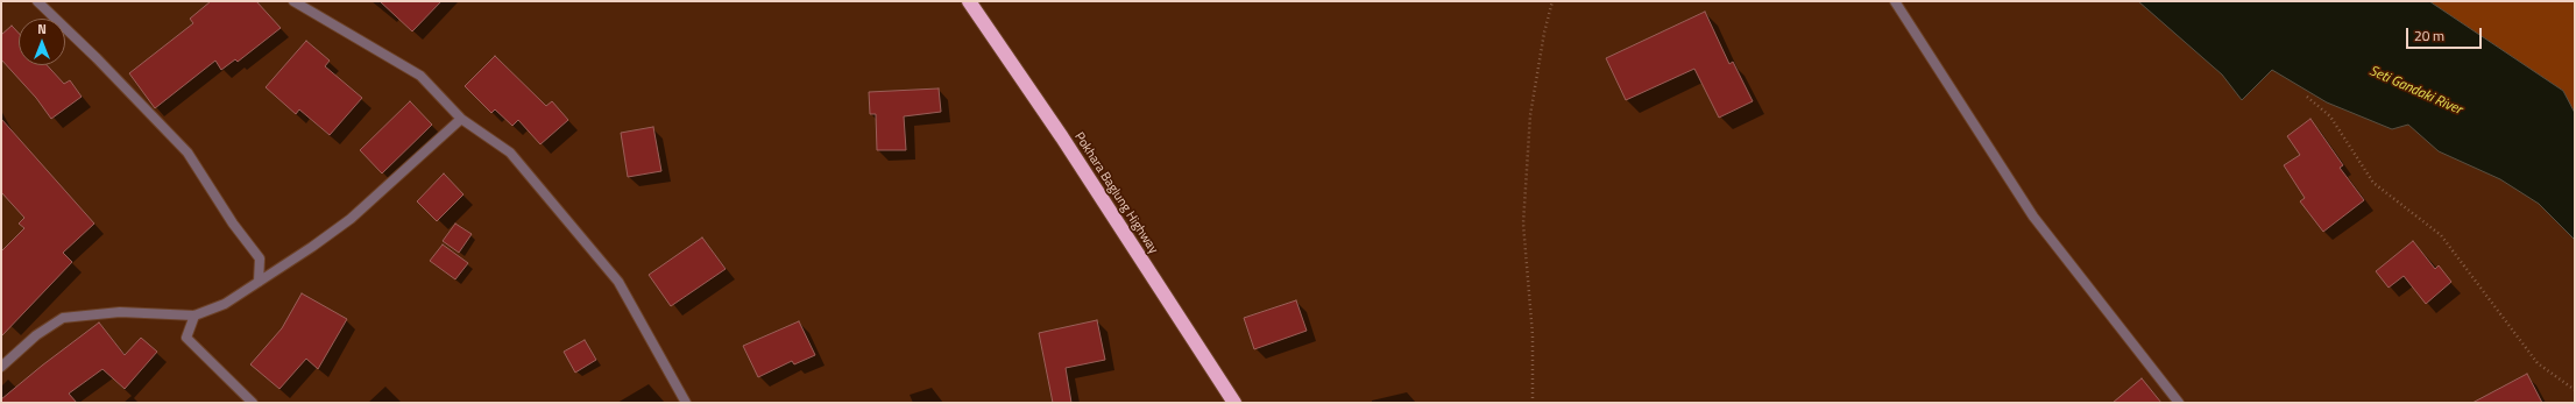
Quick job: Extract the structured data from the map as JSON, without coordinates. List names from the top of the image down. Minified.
{"streets":{"highway":["Pokhara Baglung Highway"]},"water":["Seti Gandaki River"],"scale_bar":"20 m","north":"top"}
